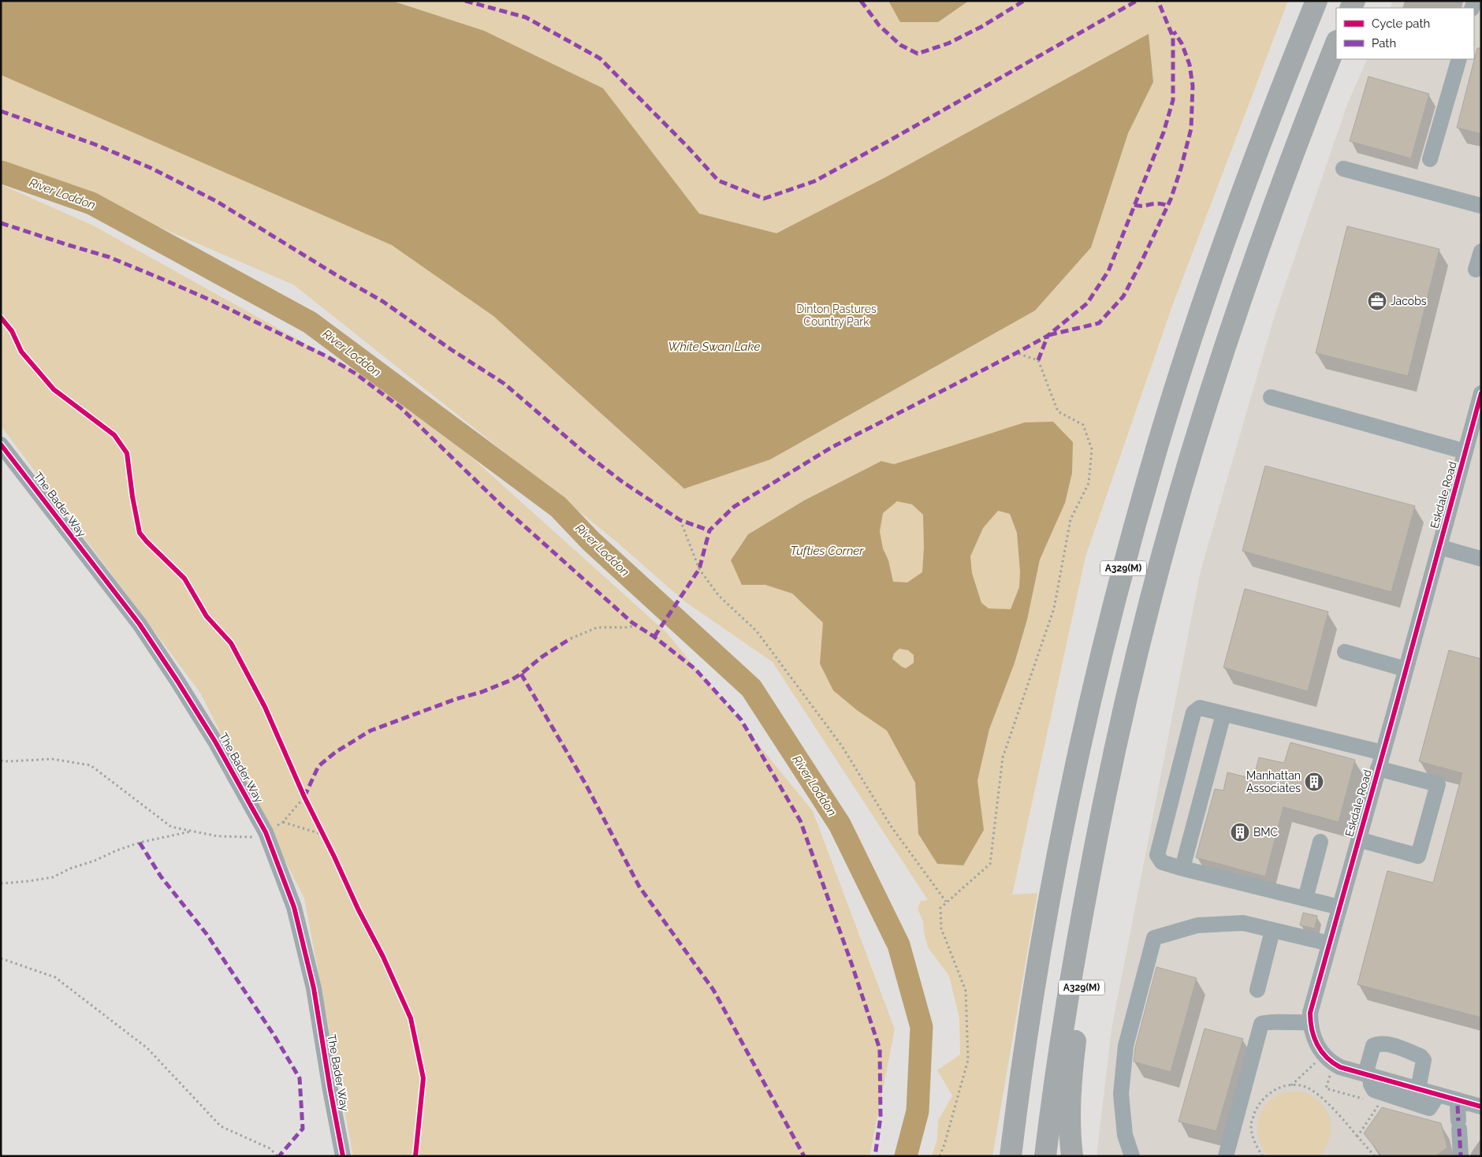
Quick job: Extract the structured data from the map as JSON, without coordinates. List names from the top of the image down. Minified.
{"streets":{"highway":["A329(M)"],"street":["Eskdale Road","The Bader Way"]},"water":["River Loddon","White Swan Lake","Tufties Corner"],"parks":["Dinton Pastures Country Park"],"places":{"office":["Jacobs"],"building":["Manhattan Associates","BMC"]},"legend":["Cycle path","Path"]}
